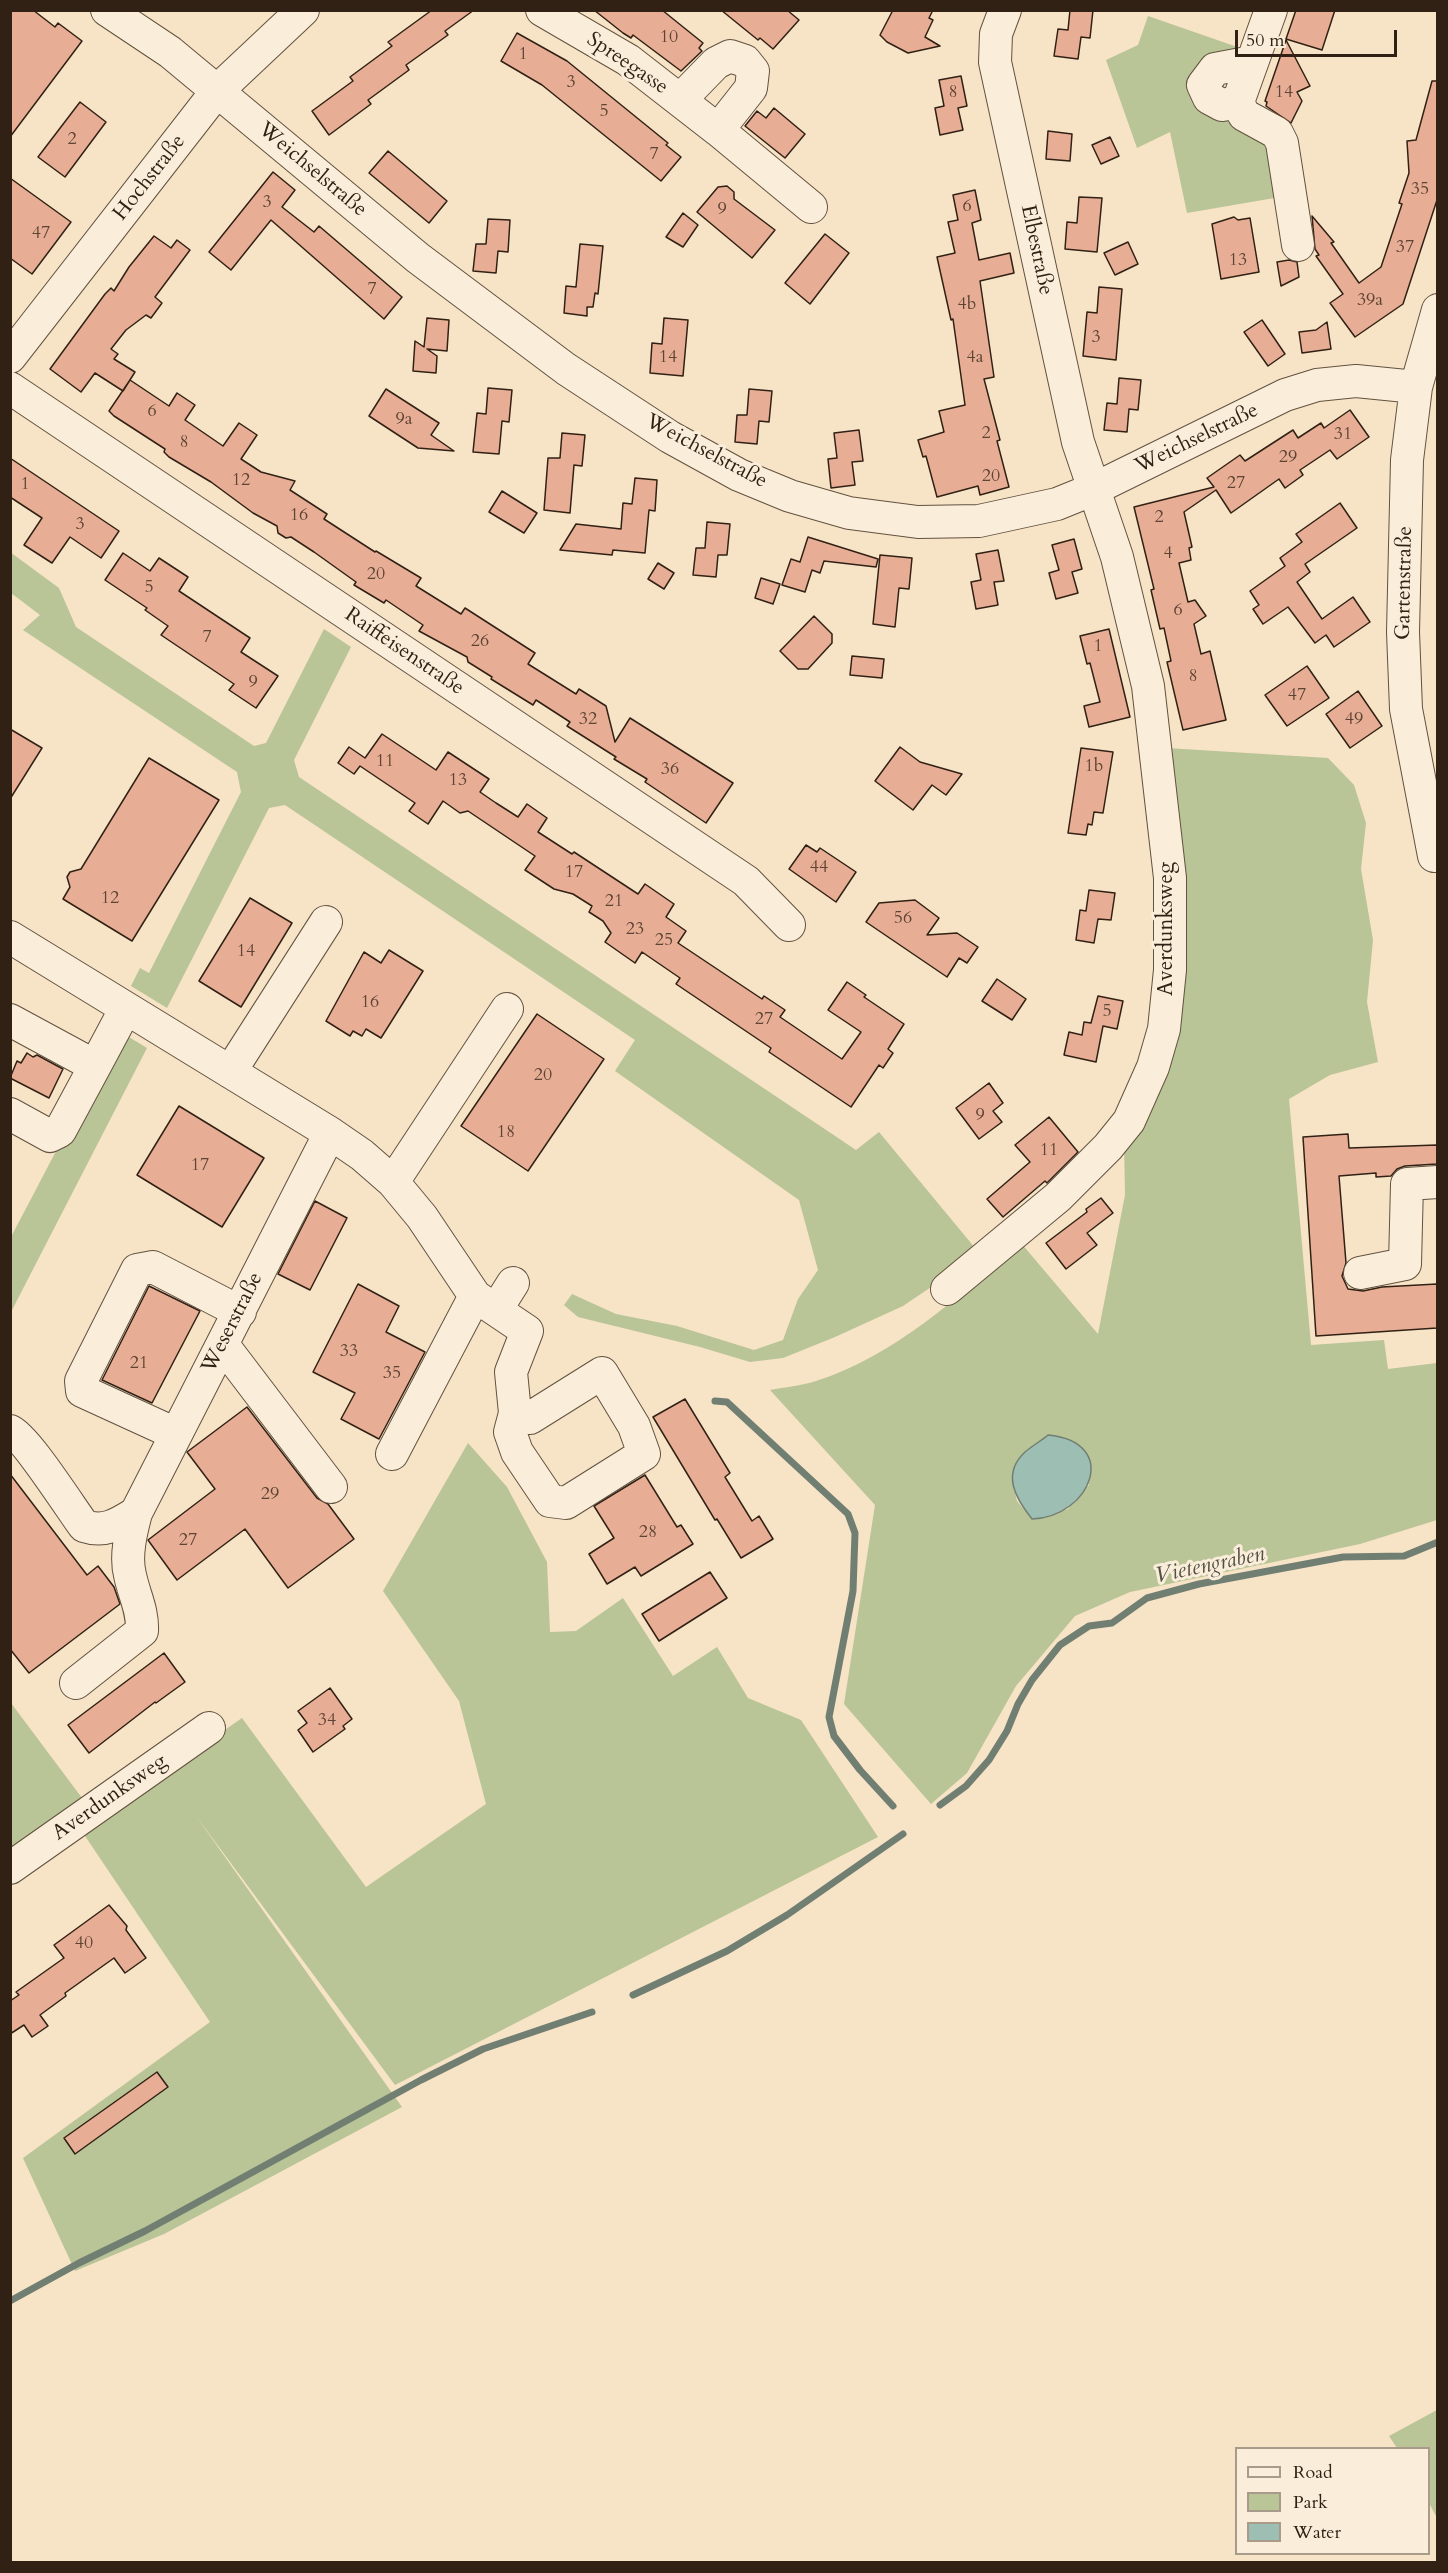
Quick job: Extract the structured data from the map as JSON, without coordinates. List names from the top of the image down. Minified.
{"streets":{"street":["Spreegasse","Weichselstraße","Hochstraße","Elbestraße","Gartenstraße","Raiffeisenstraße","Averdunksweg","Weserstraße"]},"crossings":[["Weichselstraße","Hochstraße"],["Weichselstraße","Elbestraße"],["Weichselstraße","Gartenstraße"],["Weichselstraße","Averdunksweg"],["Elbestraße","Averdunksweg"]],"water":["Vietengraben"],"house_numbers":["10","1","3","8","14","5","2","7","35","3","6","9","47","37","13","7","39a","4b","3","14","4a","6","9a","2","31","8","29","20","12","27","1","16","2","3","4","20","5","6","7","26","1","8","9","47","32","49","11","1b","36","13","44","17","12","21","56","23","25","14","16","5","27","20","9","18","11","17","33","21","35","29","28","27","34","40"],"legend":["Road","Park","Water"],"scale_bar":"50 m"}
